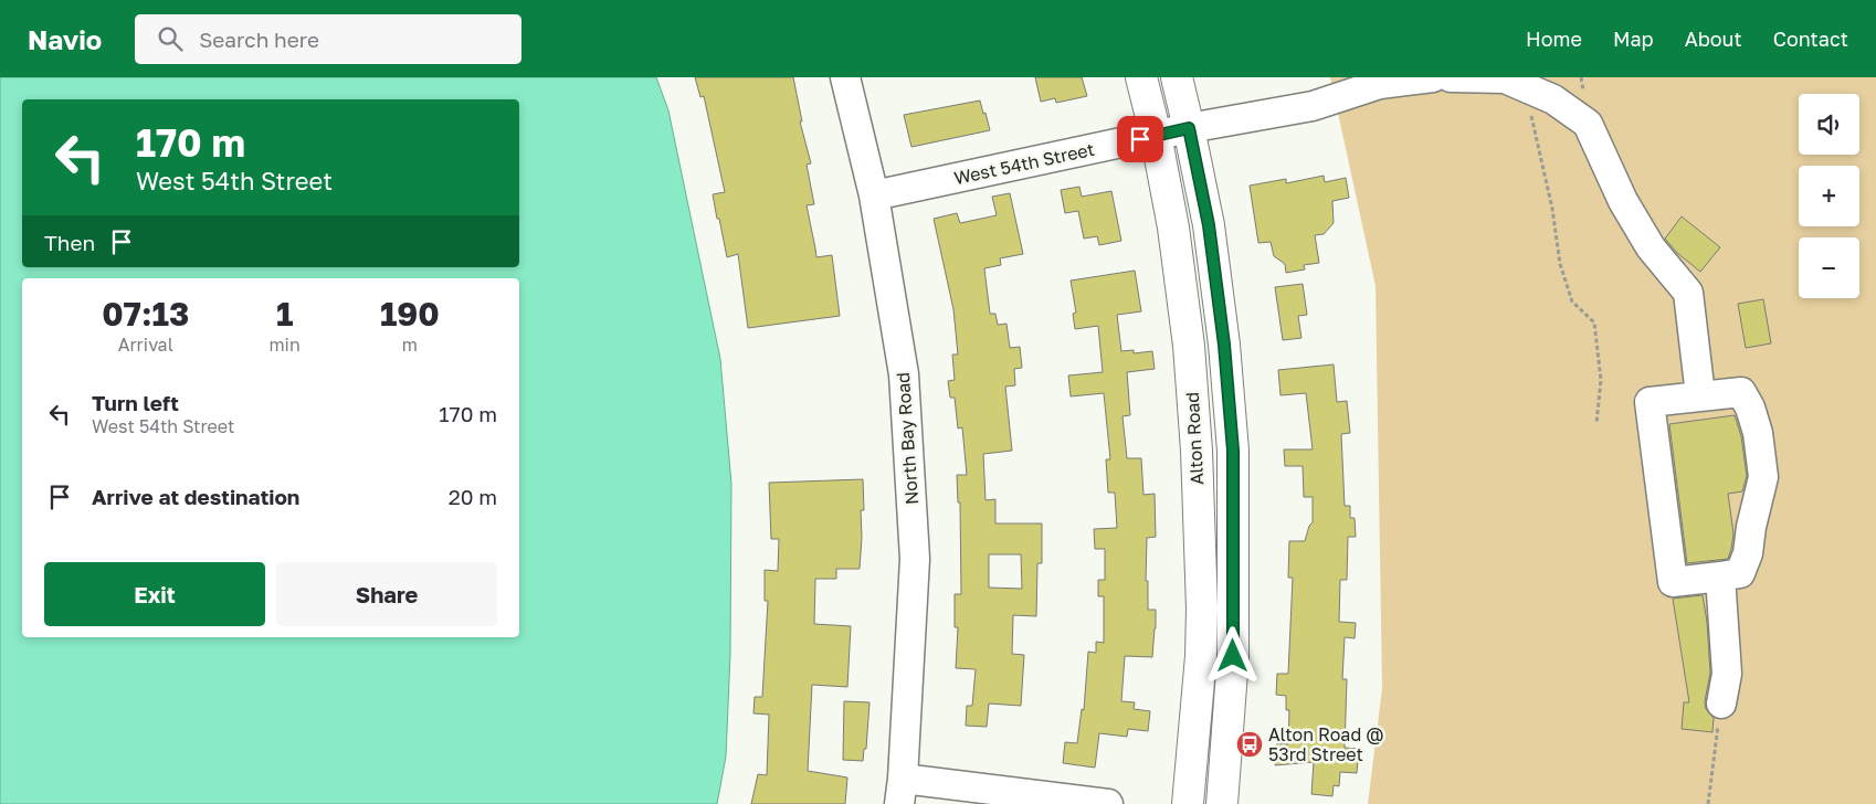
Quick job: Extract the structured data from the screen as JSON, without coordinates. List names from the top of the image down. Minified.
{"streets":{"main road":["Alton Road"],"street":["West 54th Street","North Bay Road"]},"crossings":[["West 54th Street","North Bay Road"],["West 54th Street","Alton Road"]],"places":{"bus stop":["Alton Road @ 53rd Street"]},"page":{"header":"Navio","search":"Search here","nav":["Home","Map","About","Contact"],"map_buttons":["+","−"],"turn":["170 m","West 54th Street"],"then":"Then","eta":["07:13","Arrival","1","min","190","m"],"list":[{"name":"Turn left","note":"West 54th Street","value":"170 m"},{"name":"Arrive at destination","value":"20 m"}],"buttons":["Exit","Share"]}}
